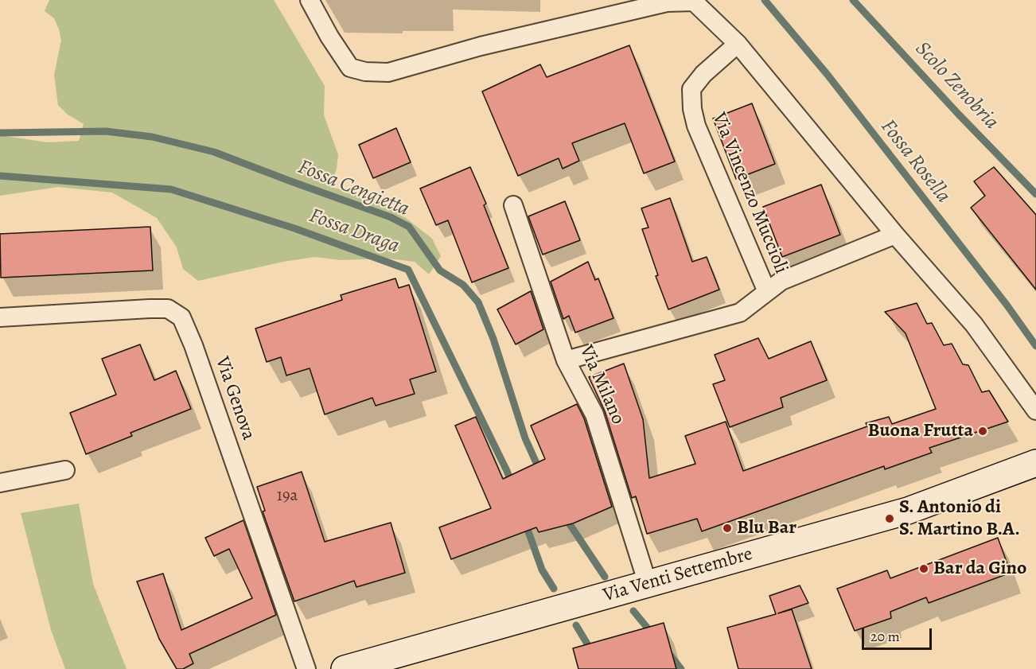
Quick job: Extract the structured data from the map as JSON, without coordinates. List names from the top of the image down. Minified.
{"streets":{"main road":["Via Venti Settembre"],"street":["Via Vincenzo Muccioli","Via Milano","Via Genova"]},"crossings":[["Via Vincenzo Muccioli","Via Milano"],["Via Milano","Via Venti Settembre"]],"water":["Scolo Zenobria","Fossa Rosella","Fossa Cengietta","Fossa Draga"],"places":["Buona Frutta","S. Antonio di S. Martino B.A.","Blu Bar","Bar da Gino"],"house_numbers":["19a"],"scale_bar":"20 m"}
